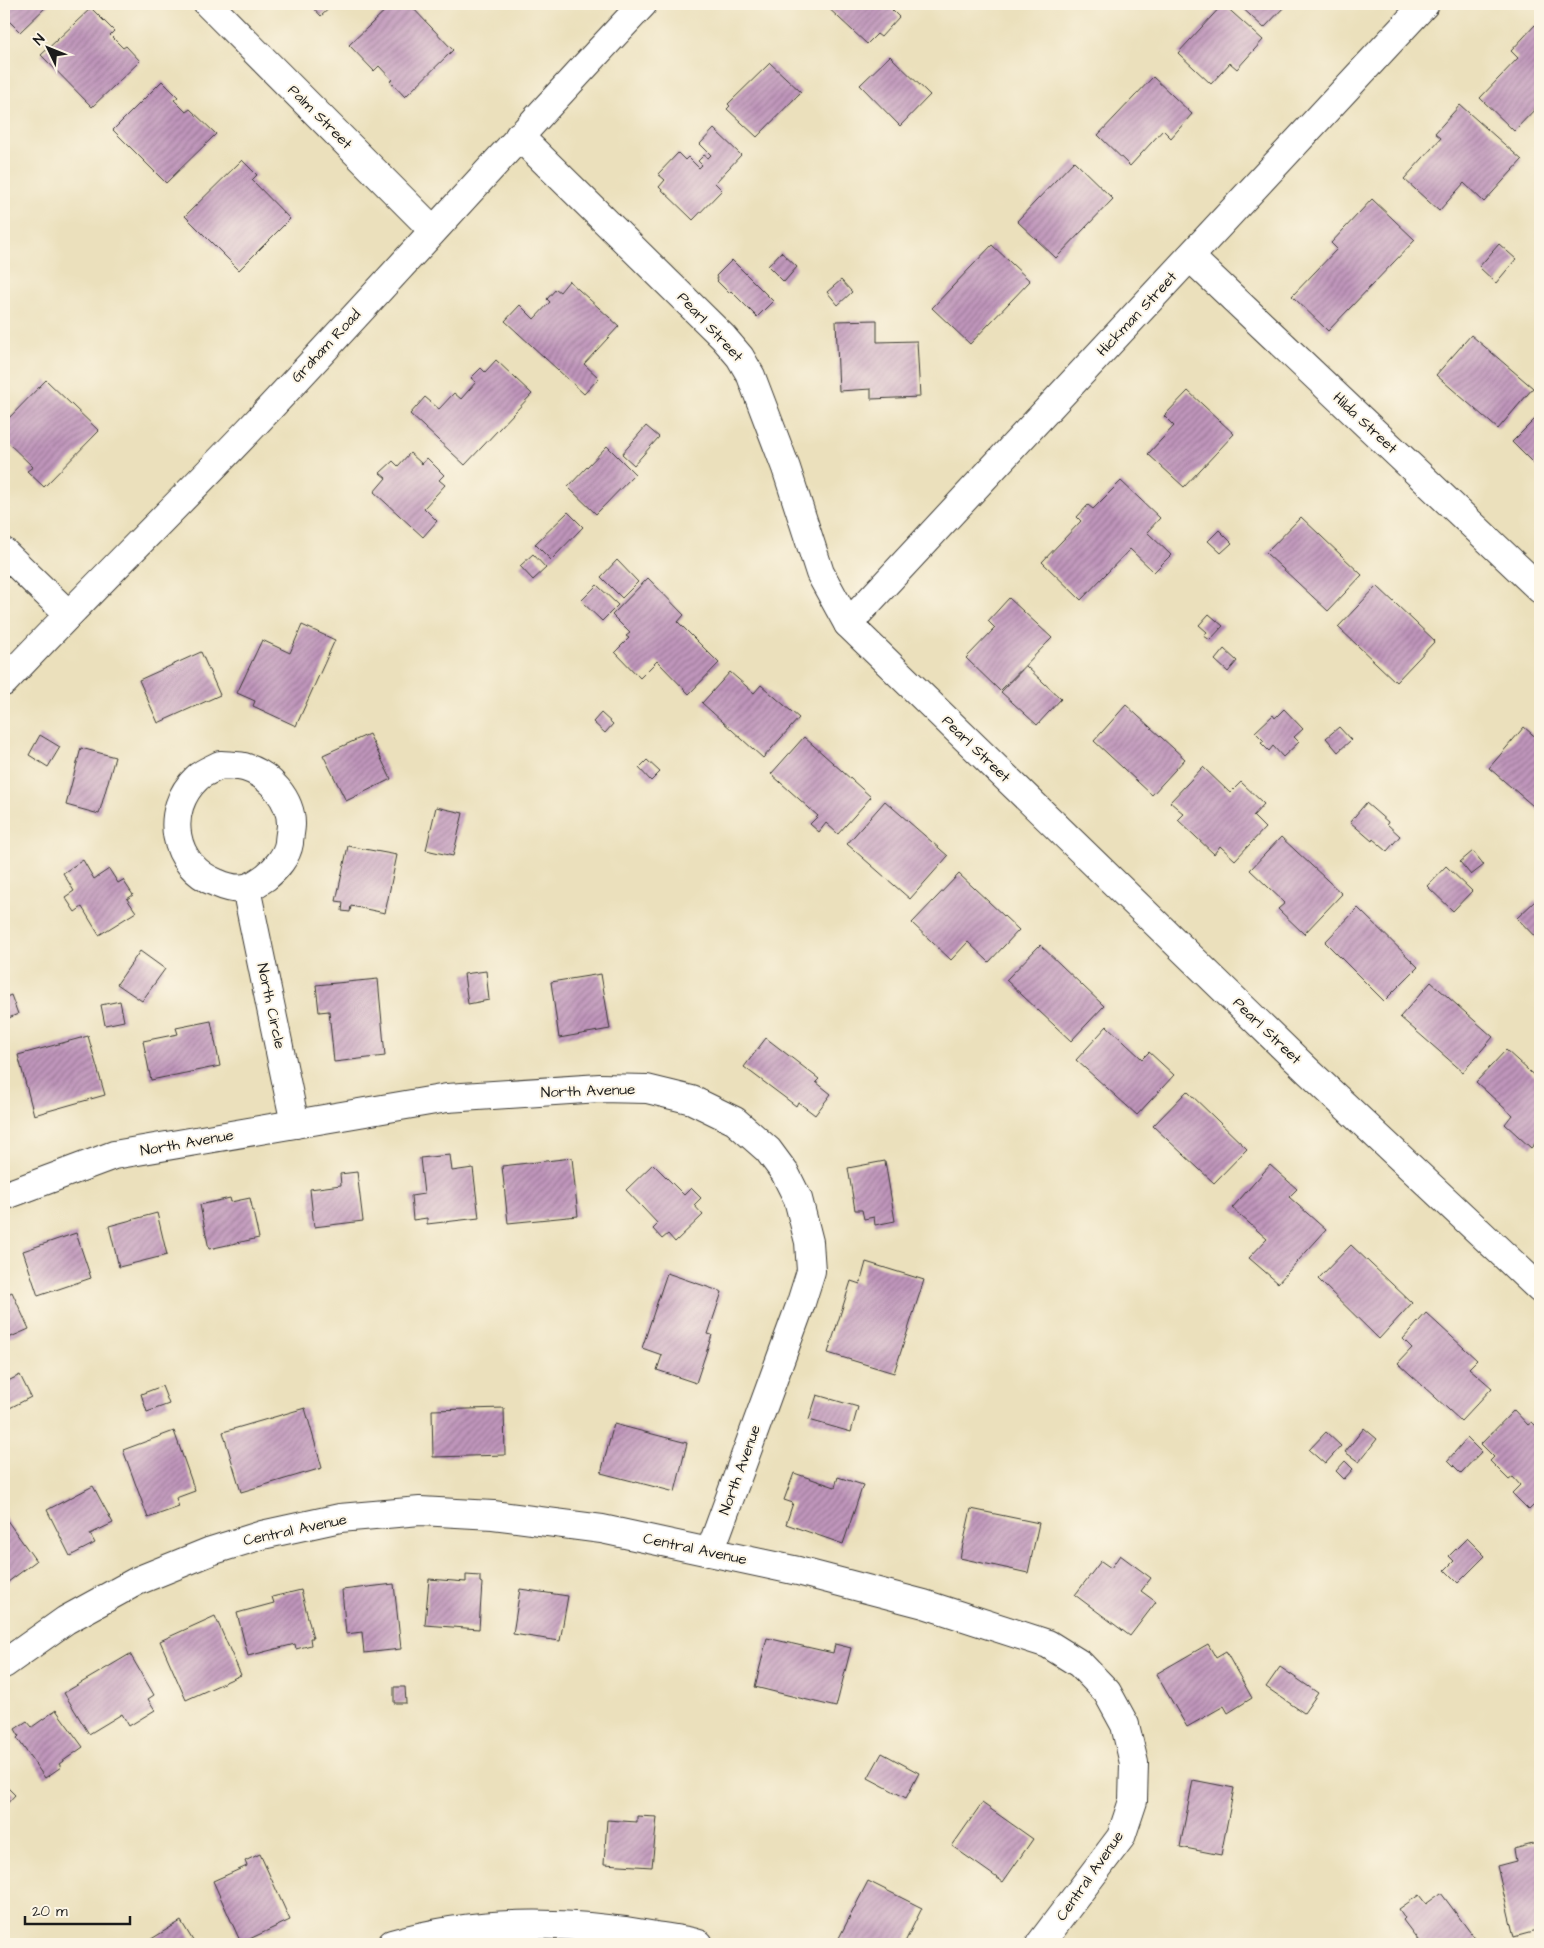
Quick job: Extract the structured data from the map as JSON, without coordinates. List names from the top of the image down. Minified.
{"streets":{"street":["Palm Street","Hickman Street","Pearl Street","Graham Road","Hilda Street","North Circle","North Avenue","Central Avenue"]},"crossings":[["Palm Street","Graham Road"],["Hickman Street","Pearl Street"],["Hickman Street","Hilda Street"],["Pearl Street","Graham Road"],["North Circle","North Avenue"],["North Avenue","Central Avenue"]],"scale_bar":"20 m","north":"top left"}
